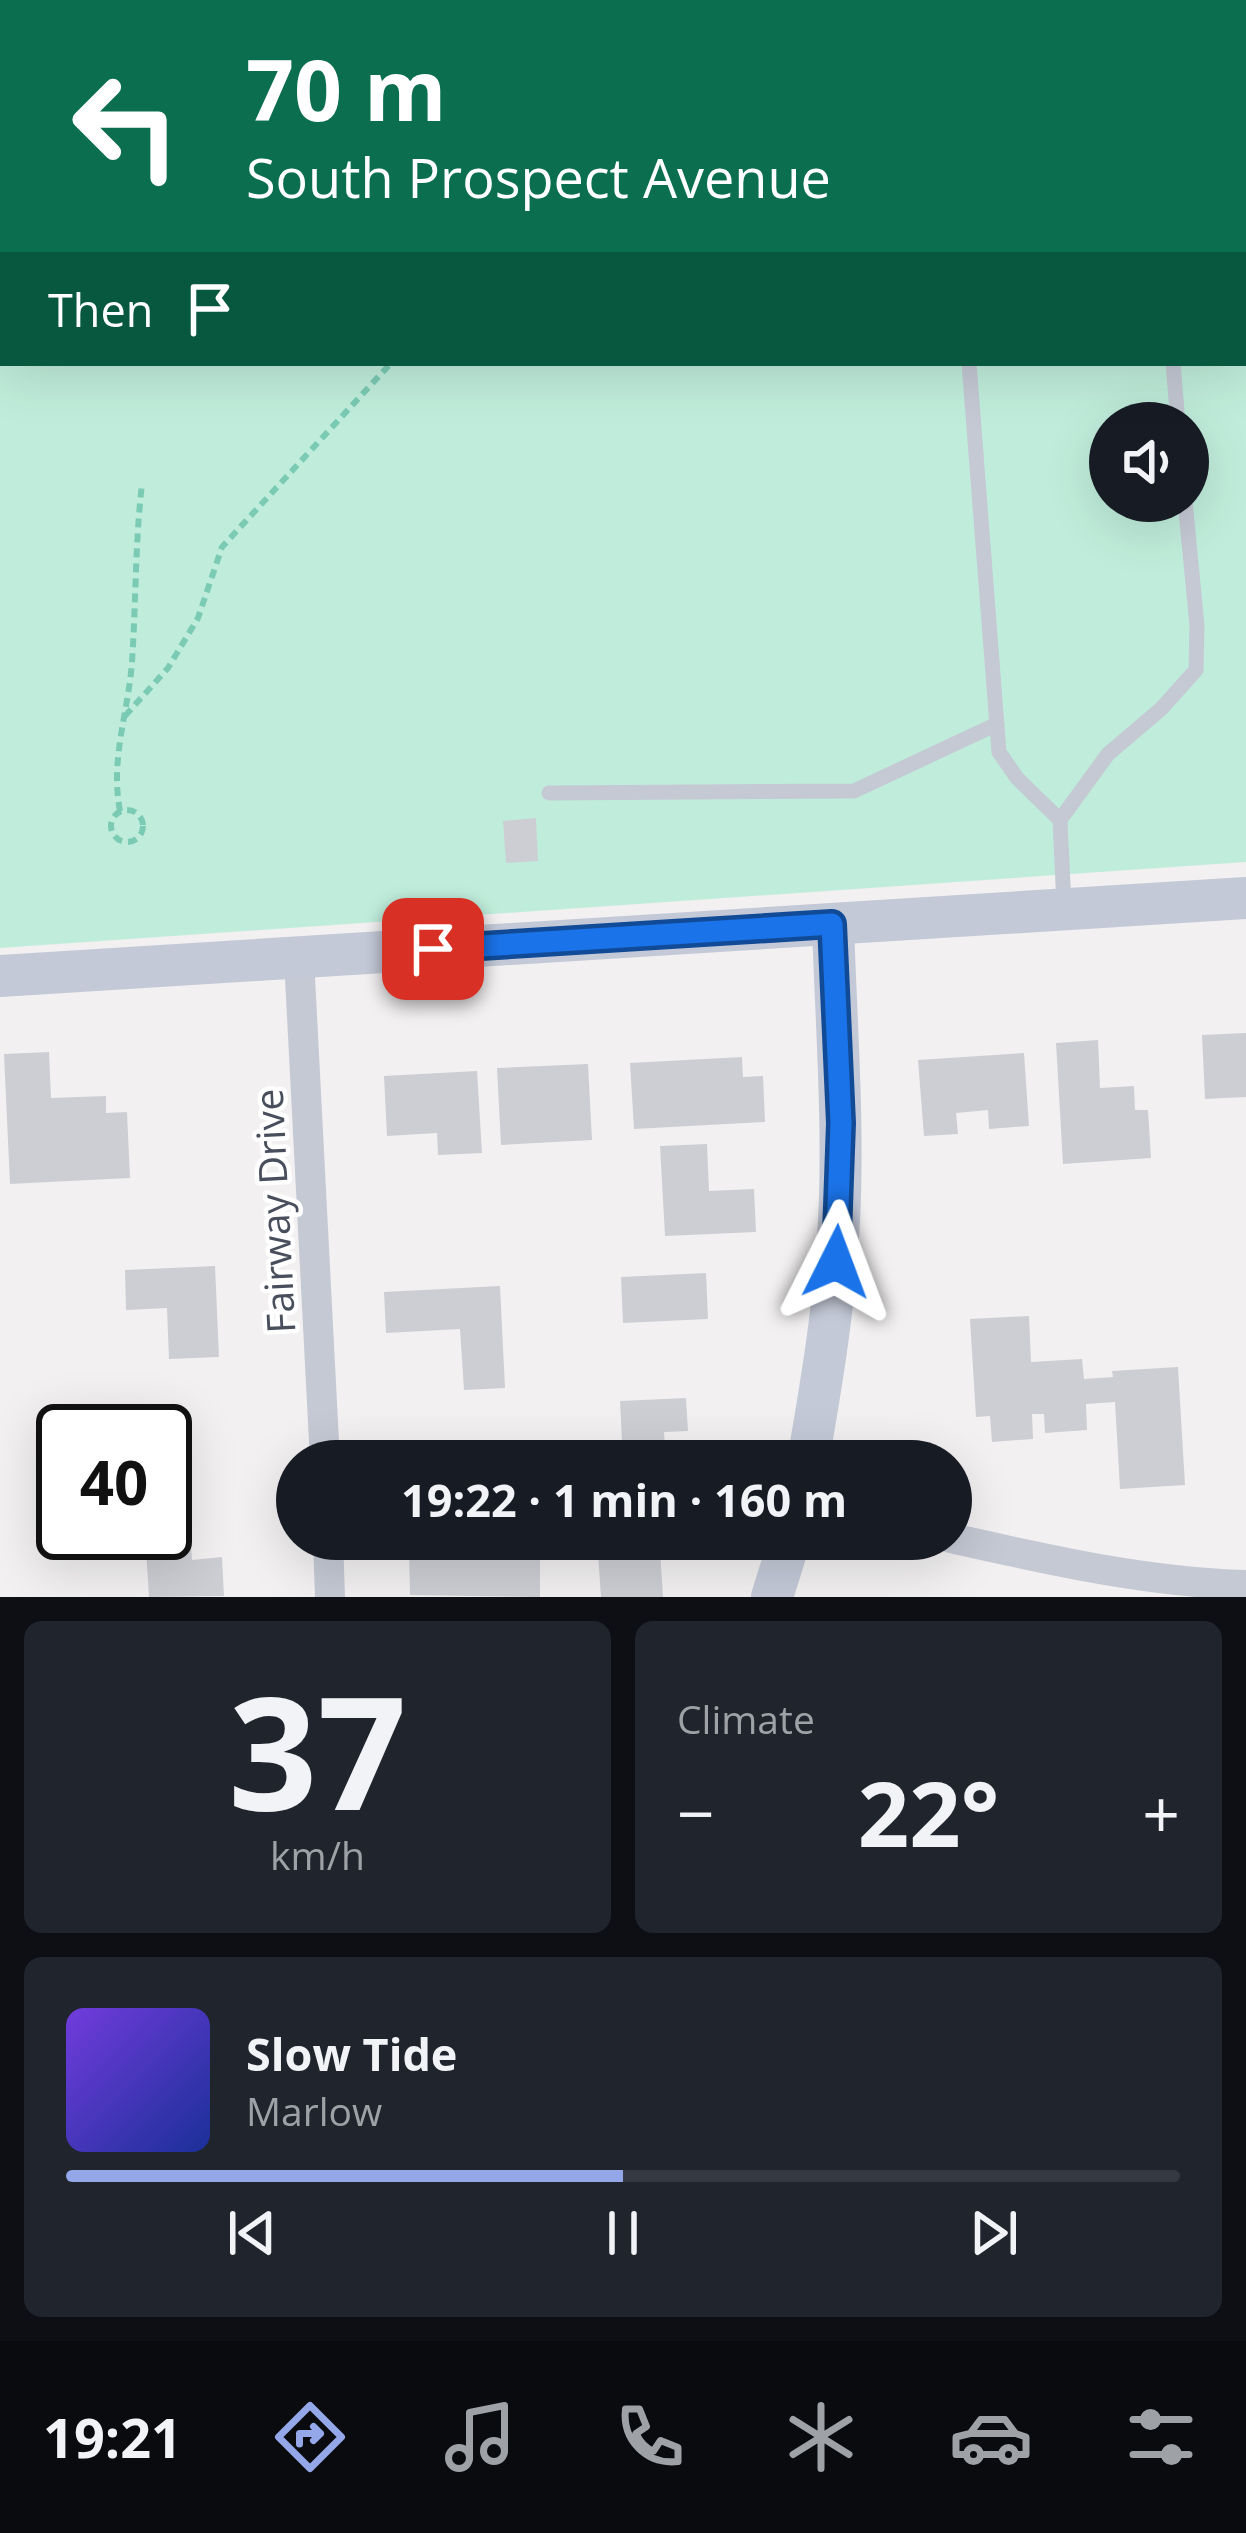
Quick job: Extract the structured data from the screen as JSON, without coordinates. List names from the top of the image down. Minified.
{"streets":{"street":["Fairway Drive"]},"page":{"turn":["70 m","South Prospect Avenue"],"then":"Then","limit":"40","trip":"19:22 · 1 min · 160 m","tile":[["37","km/h"],"Climate"],"heat":["−","22°","+"],"song":["Slow Tide","Marlow"],"tabs":"19:21"}}
